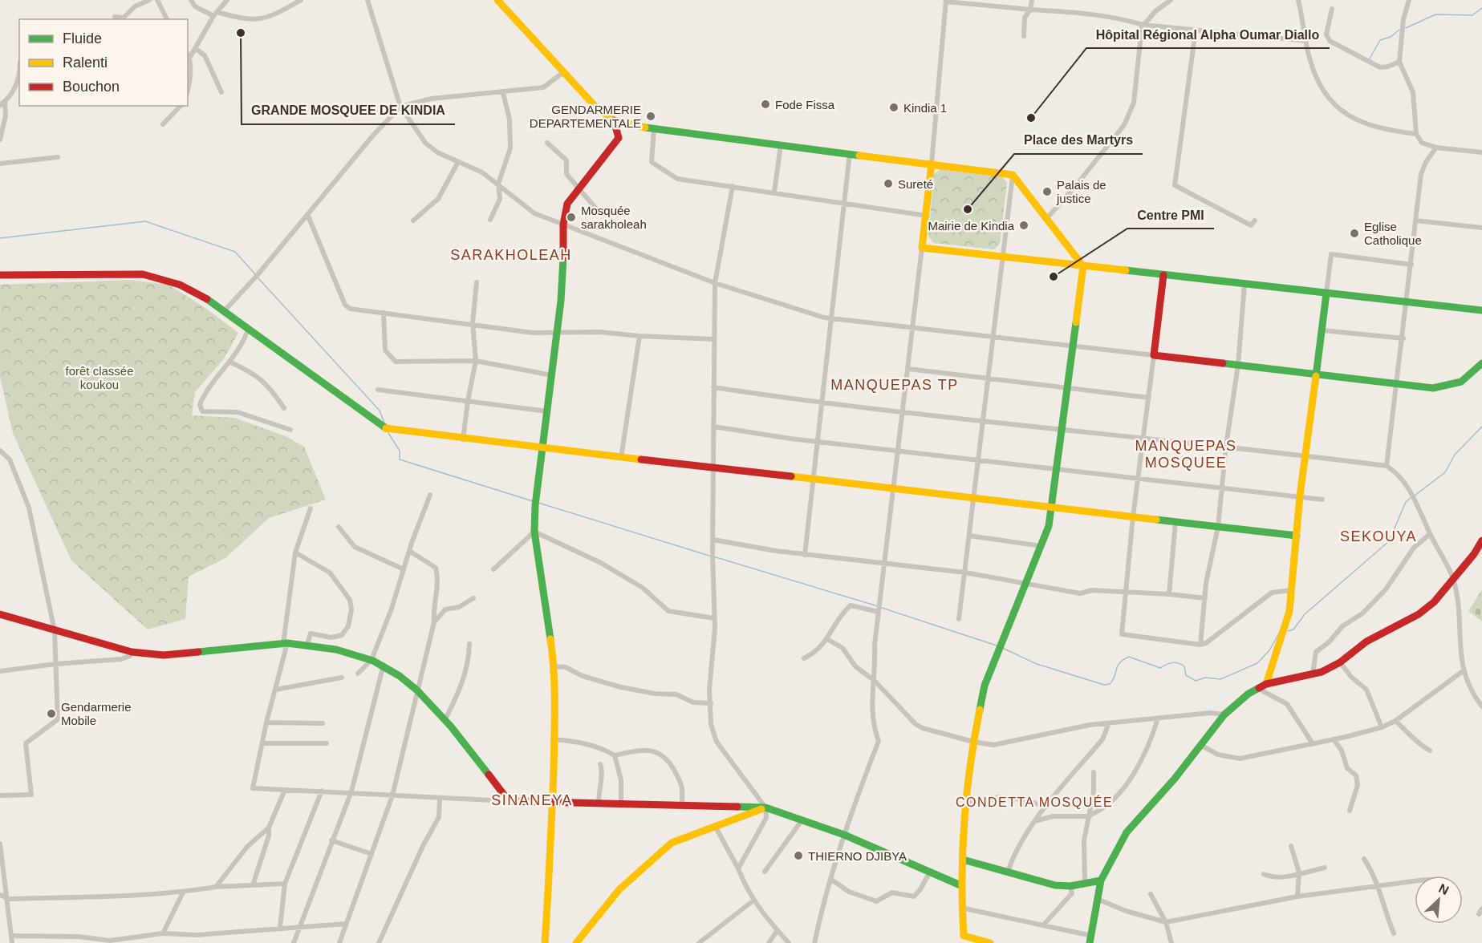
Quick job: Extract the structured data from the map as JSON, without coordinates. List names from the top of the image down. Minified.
{"districts":["SARAKHOLEAH","MANQUEPAS TP","MANQUEPAS MOSQUEE","SEKOUYA","SINANEYA","СONDETTA MOSQUÉE"],"parks":["forêt classée koukou"],"places":["GRANDE MOSQUEE DE KINDIA","Fode Fissa","Kindia 1","GENDARMERIE DEPARTEMENTALE","Hôpital Régional Alpha Oumar Diallo","Sureté","Palais de justice","Place des Martyrs","Mosquée sarakholeah","Mairie de Kindia","Eglise Catholique","Centre PMI","Gendarmerie Mobile","THIERNO DJIBYA"],"legend":["Fluide","Ralenti","Bouchon"],"north":"top right"}
